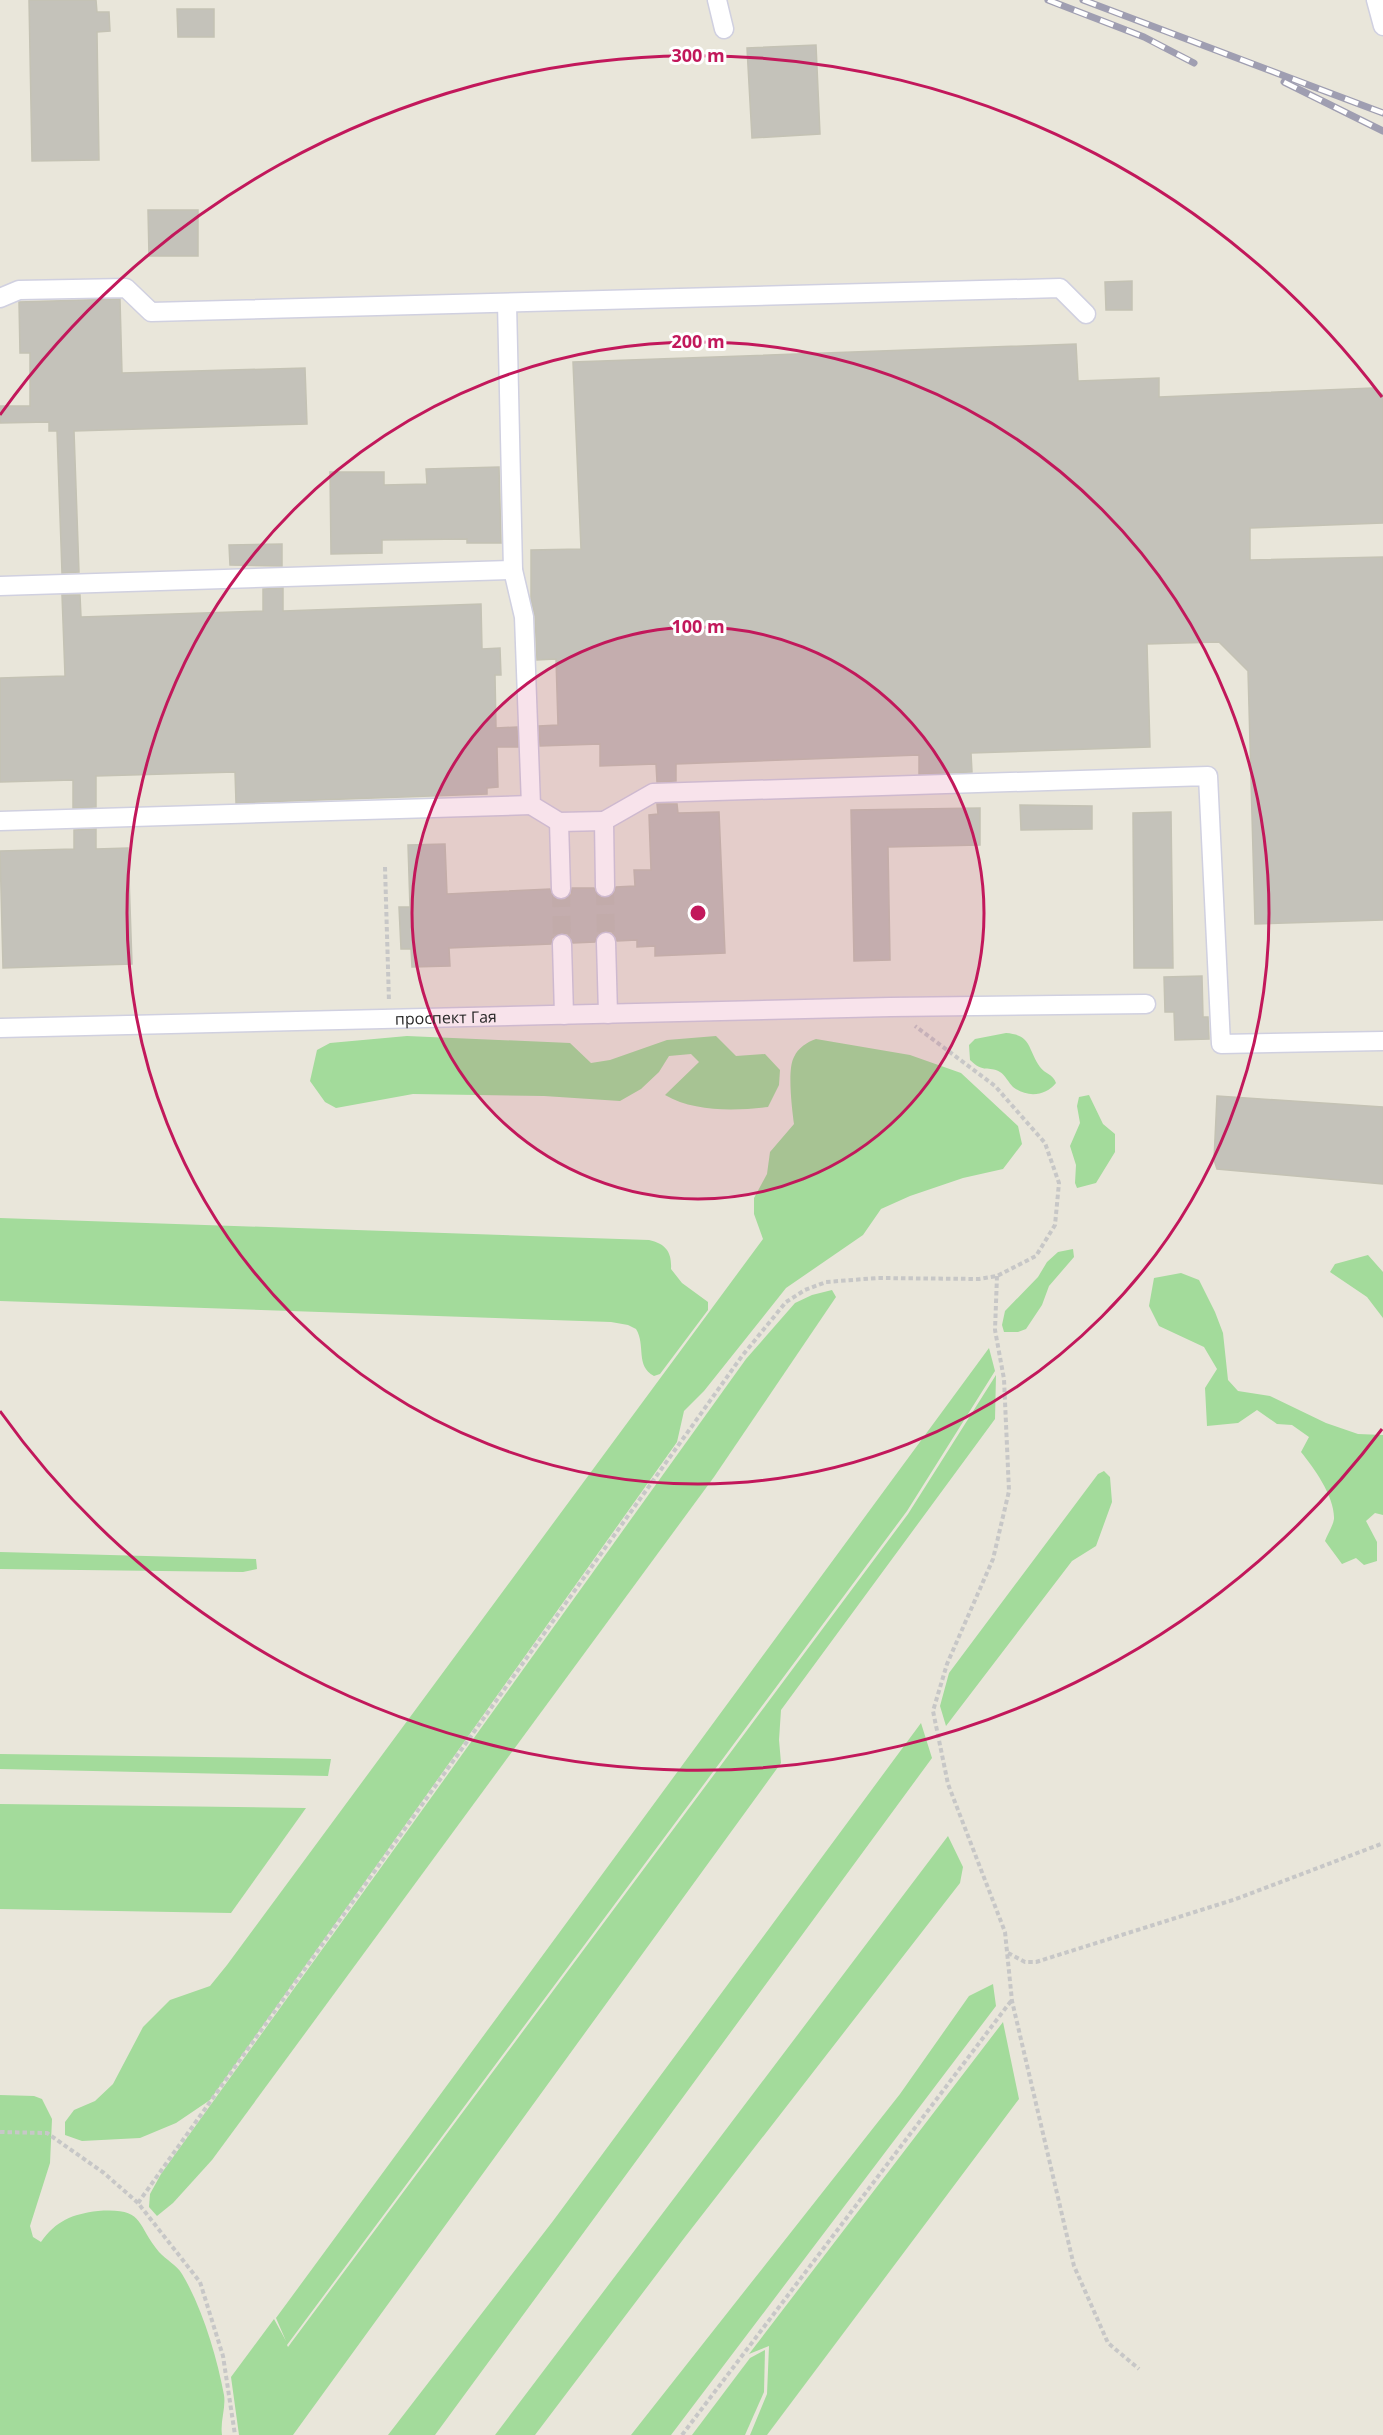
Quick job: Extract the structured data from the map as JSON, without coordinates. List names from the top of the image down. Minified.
{"streets":{"street":["проспект Гая"]},"rings":["300 m","200 m","100 m"]}
